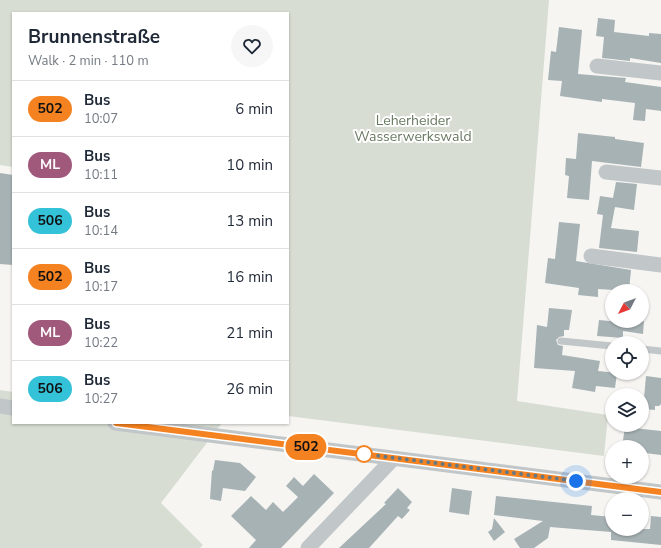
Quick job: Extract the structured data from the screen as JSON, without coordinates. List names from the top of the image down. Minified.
{"parks":["Leherheider Wasserwerkswald"],"lines":["bus line 502"],"north":"bottom left","page":{"on_map":"502","heading":["Brunnenstraße","Walk · 2 min · 110 m"],"list":[{"mark":"502","name":"Bus","note":"10:07","value":"6 min"},{"mark":"ML","name":"Bus","note":"10:11","value":"10 min"},{"mark":"506","name":"Bus","note":"10:14","value":"13 min"},{"mark":"502","name":"Bus","note":"10:17","value":"16 min"},{"mark":"ML","name":"Bus","note":"10:22","value":"21 min"},{"mark":"506","name":"Bus","note":"10:27","value":"26 min"}],"map_buttons":["+","−"]}}
